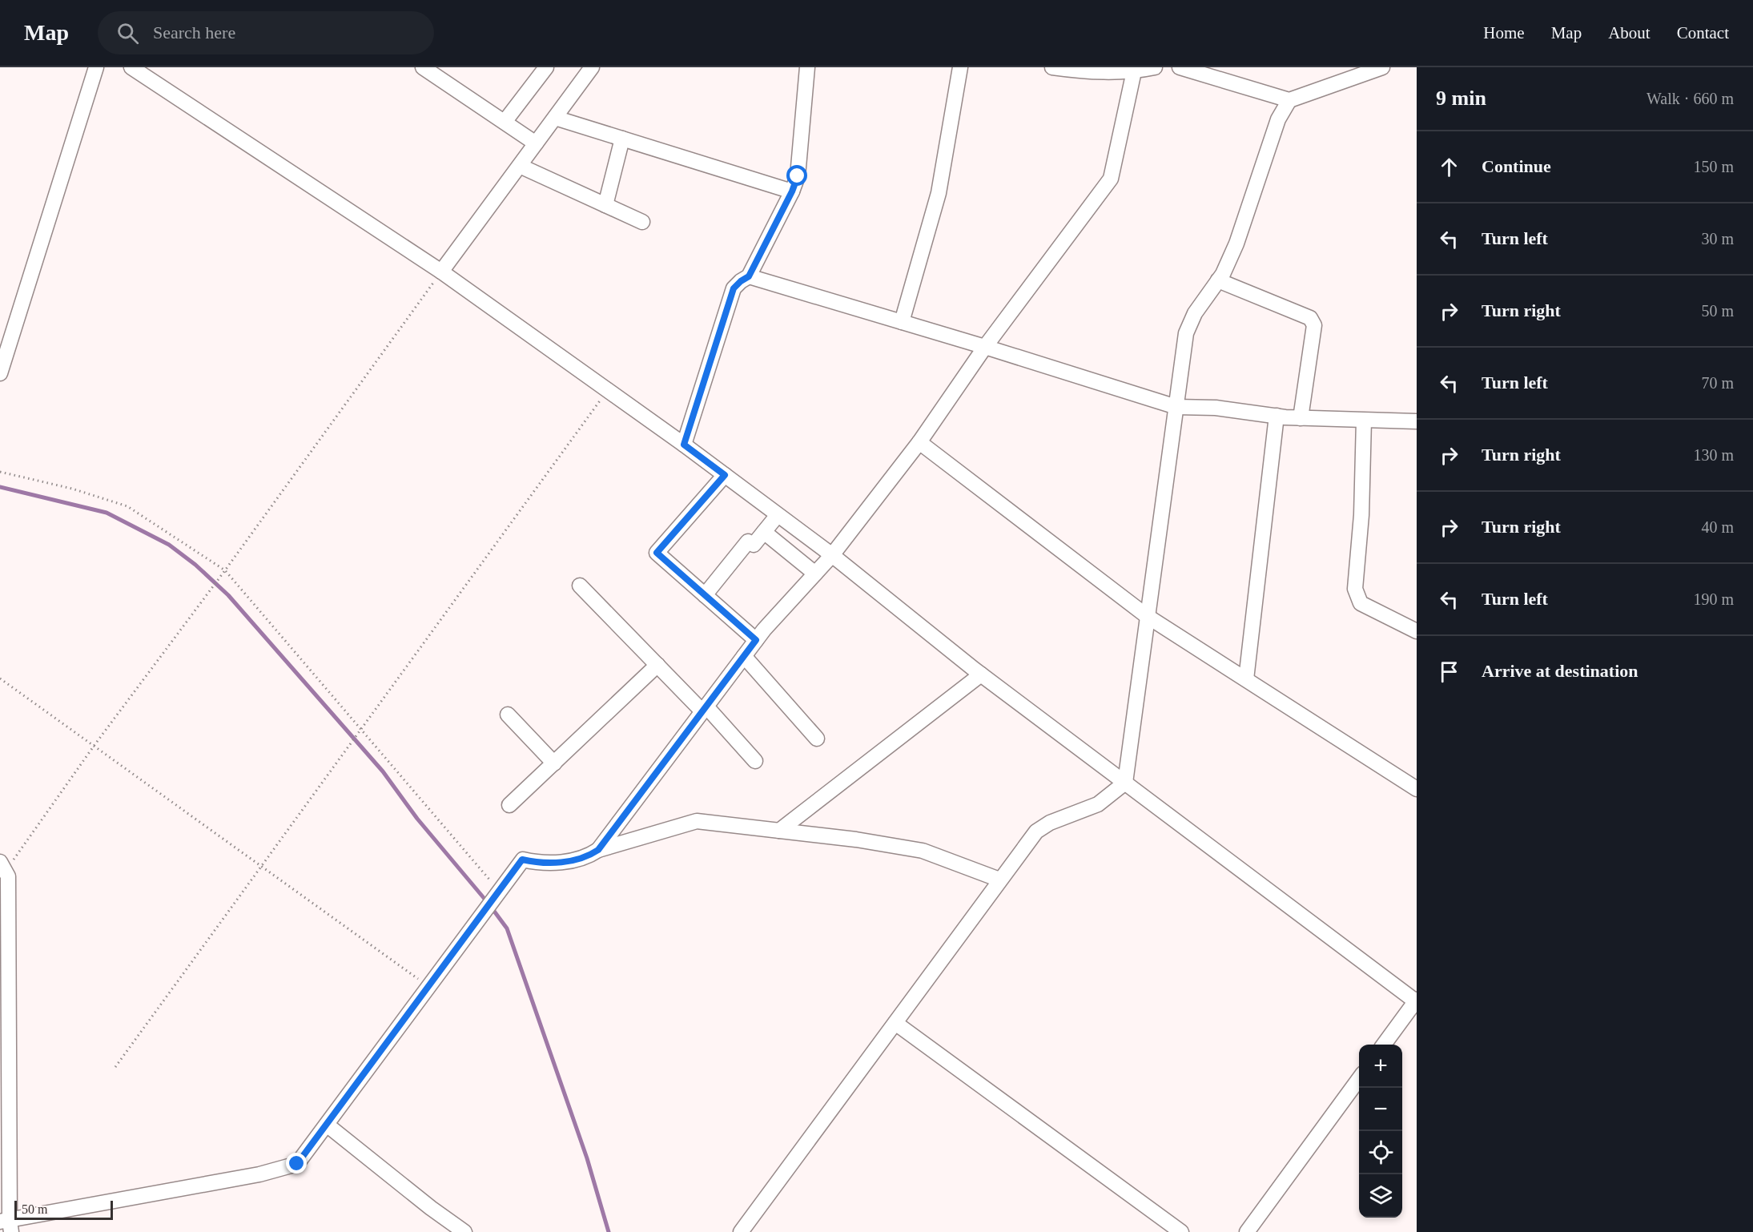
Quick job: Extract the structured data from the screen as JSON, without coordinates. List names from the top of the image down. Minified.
{"scale_bar":"50 m","page":{"header":"Map","search":"Search here","nav":["Home","Map","About","Contact"],"heading":["9 min","Walk · 660 m"],"list":[["Continue","150 m"],["Turn left","30 m"],["Turn right","50 m"],["Turn left","70 m"],["Turn right","130 m"],["Turn right","40 m"],["Turn left","190 m"],"Arrive at destination"],"map_buttons":["+","−"],"scale":"50 m"}}
